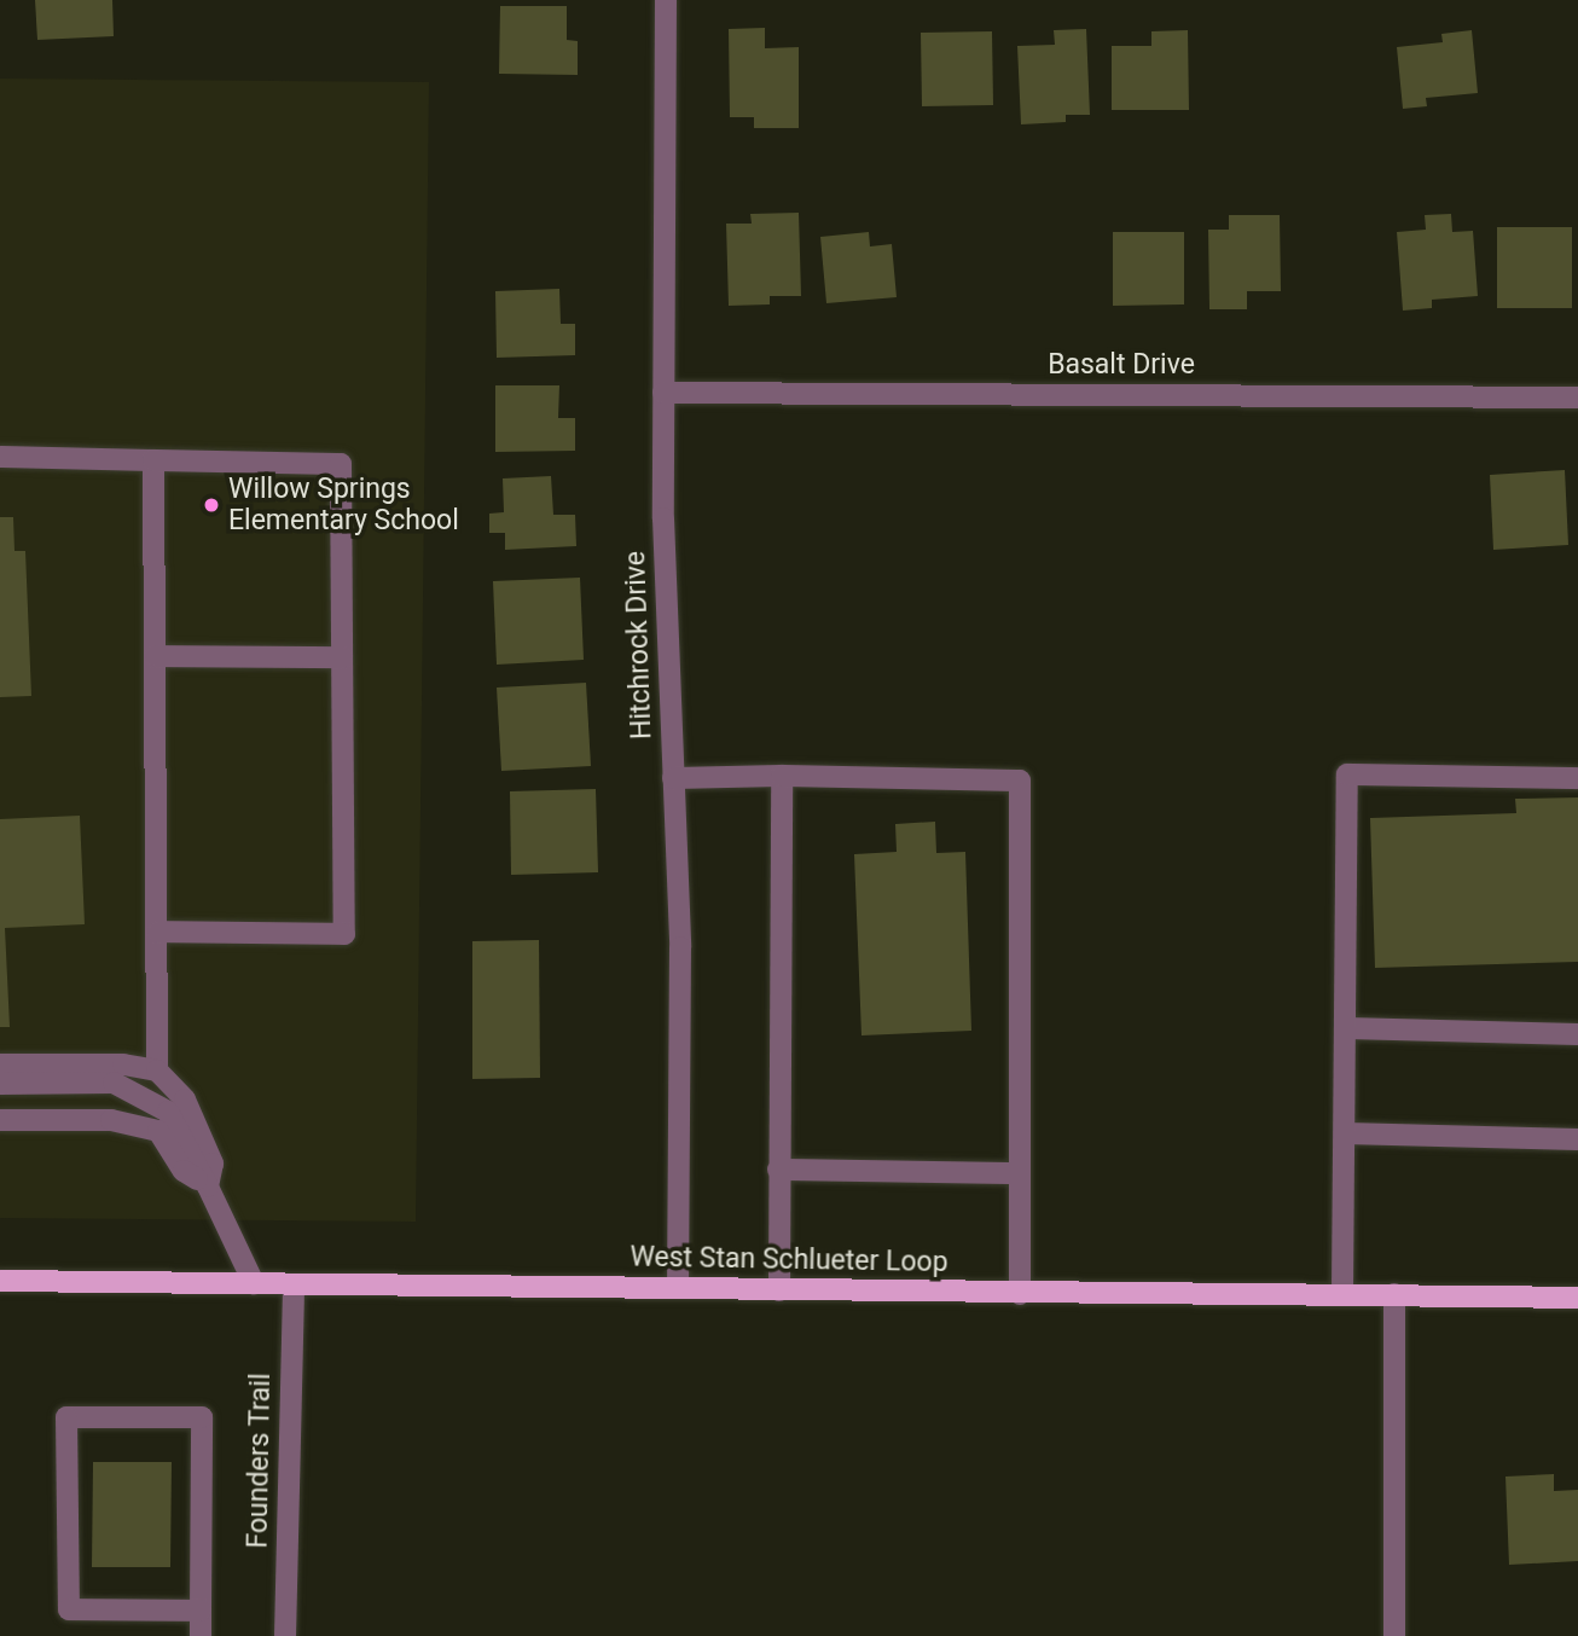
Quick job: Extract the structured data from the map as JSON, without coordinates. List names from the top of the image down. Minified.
{"streets":{"main road":["West Stan Schlueter Loop"],"street":["Basalt Drive","Hitchrock Drive","Founders Trail"]},"crossings":[["Basalt Drive","Hitchrock Drive"],["Hitchrock Drive","West Stan Schlueter Loop"],["West Stan Schlueter Loop","Founders Trail"]],"places":["Willow Springs Elementary School"]}
